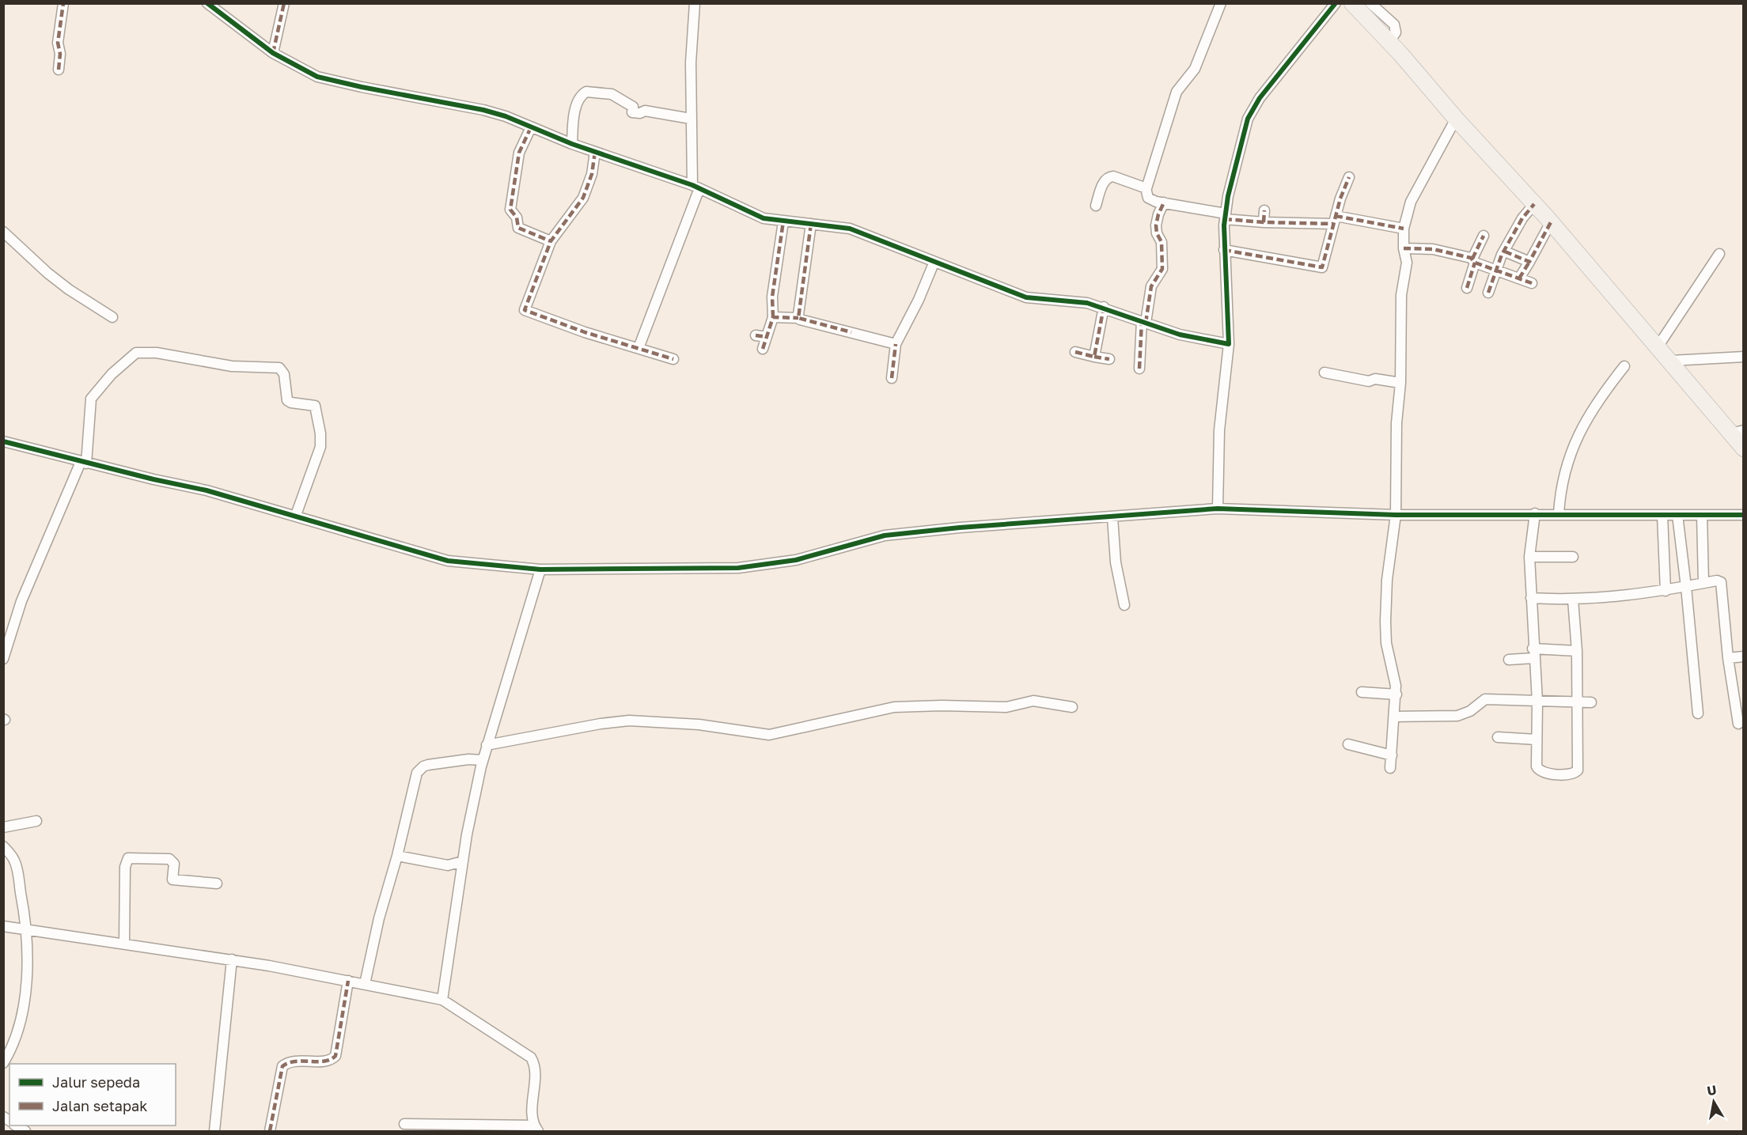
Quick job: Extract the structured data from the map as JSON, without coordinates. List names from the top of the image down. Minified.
{"legend":["Jalur sepeda","Jalan setapak"],"north":"top"}
